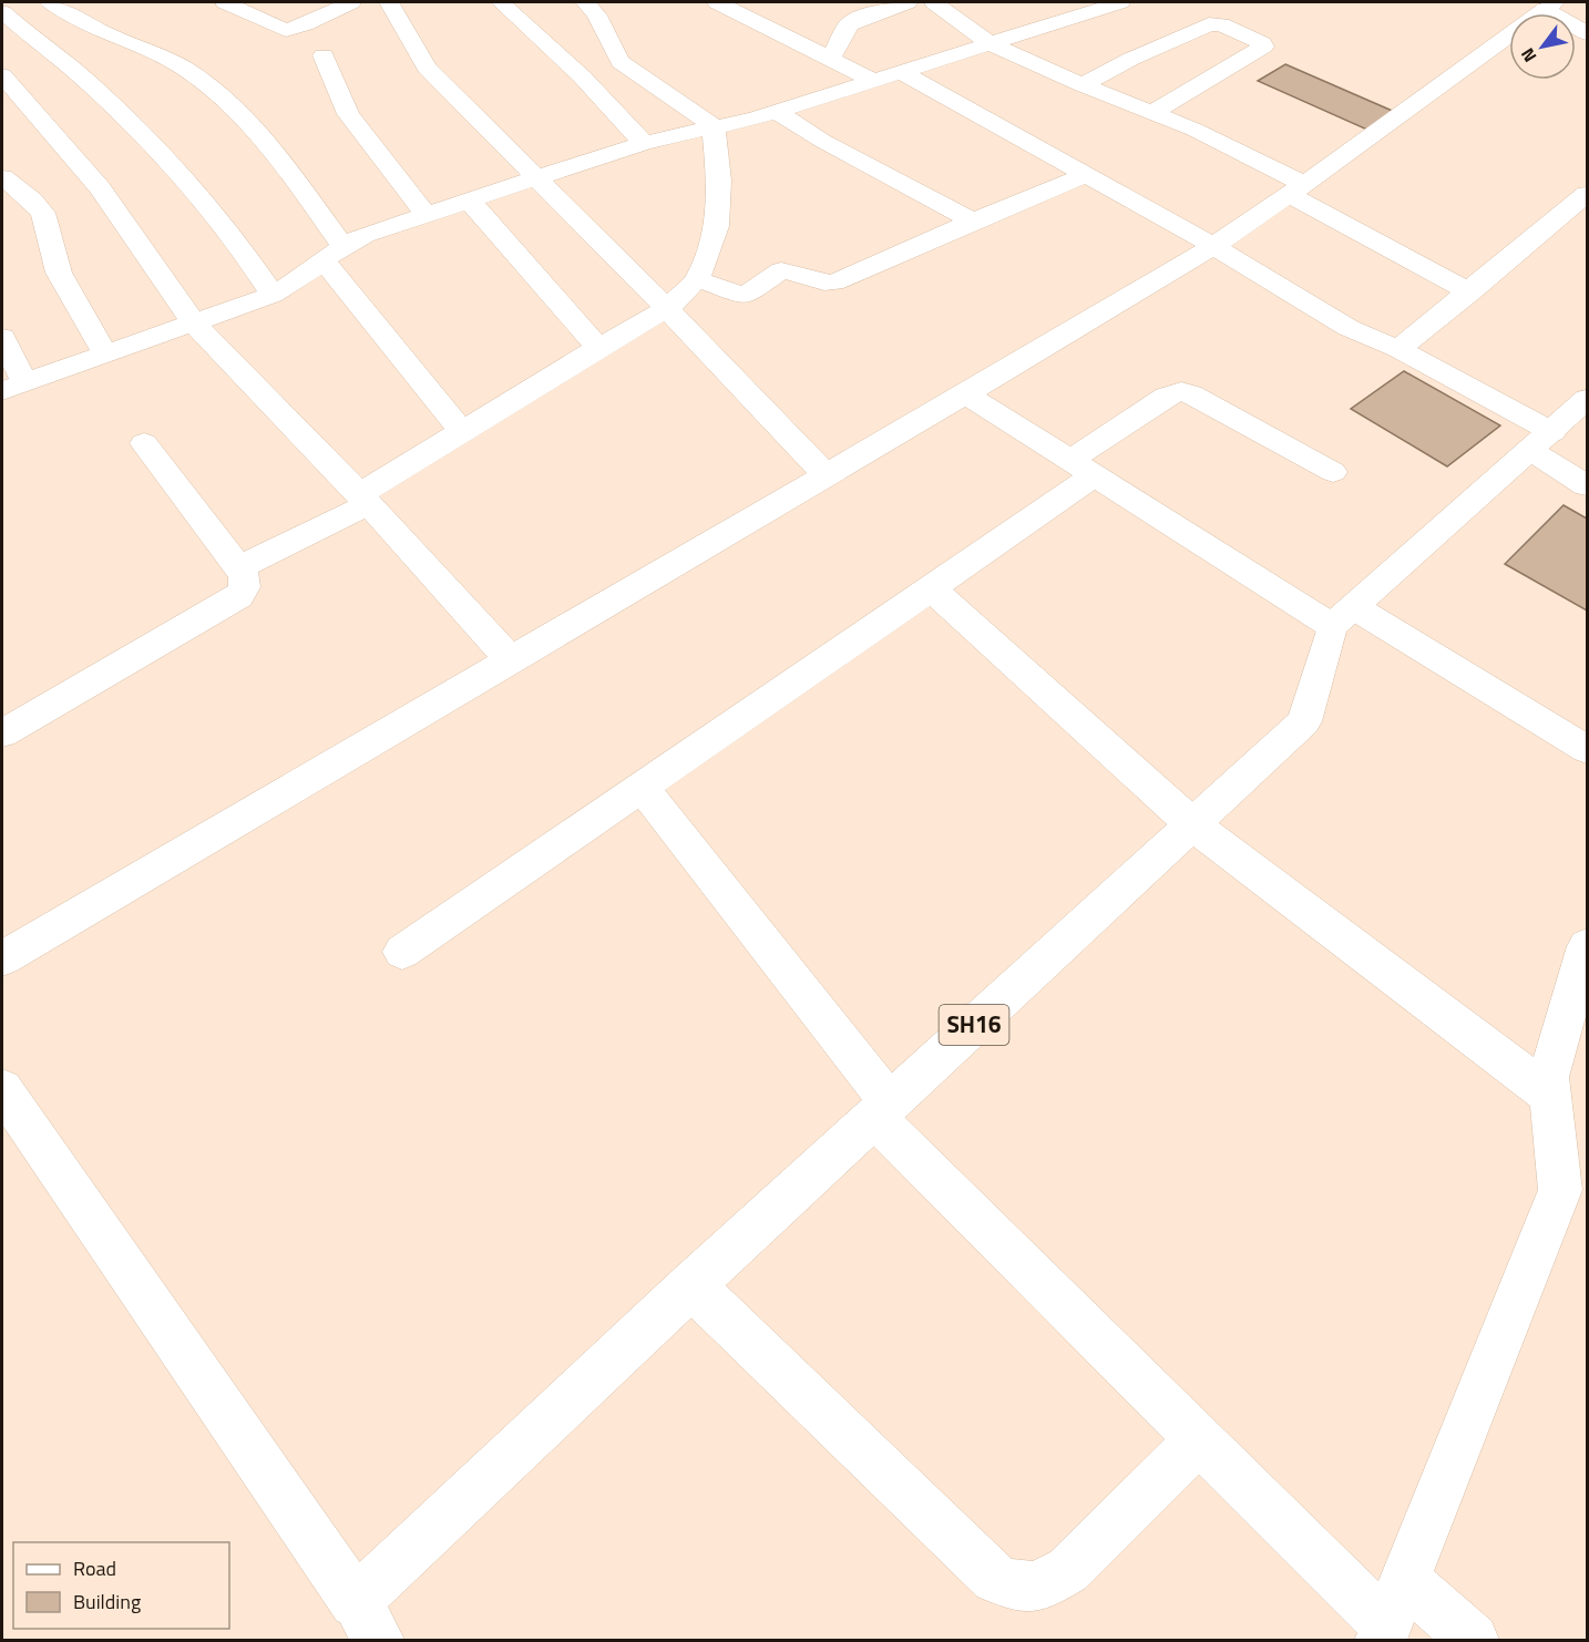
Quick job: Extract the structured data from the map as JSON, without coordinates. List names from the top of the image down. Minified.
{"streets":{"street":["SH16"]},"legend":["Road","Building"],"north":"bottom left"}
